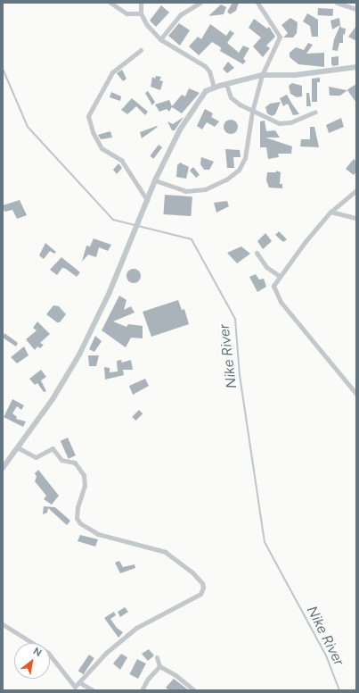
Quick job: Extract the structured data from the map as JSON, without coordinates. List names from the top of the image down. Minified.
{"water":["Nike River"],"north":"top right"}
